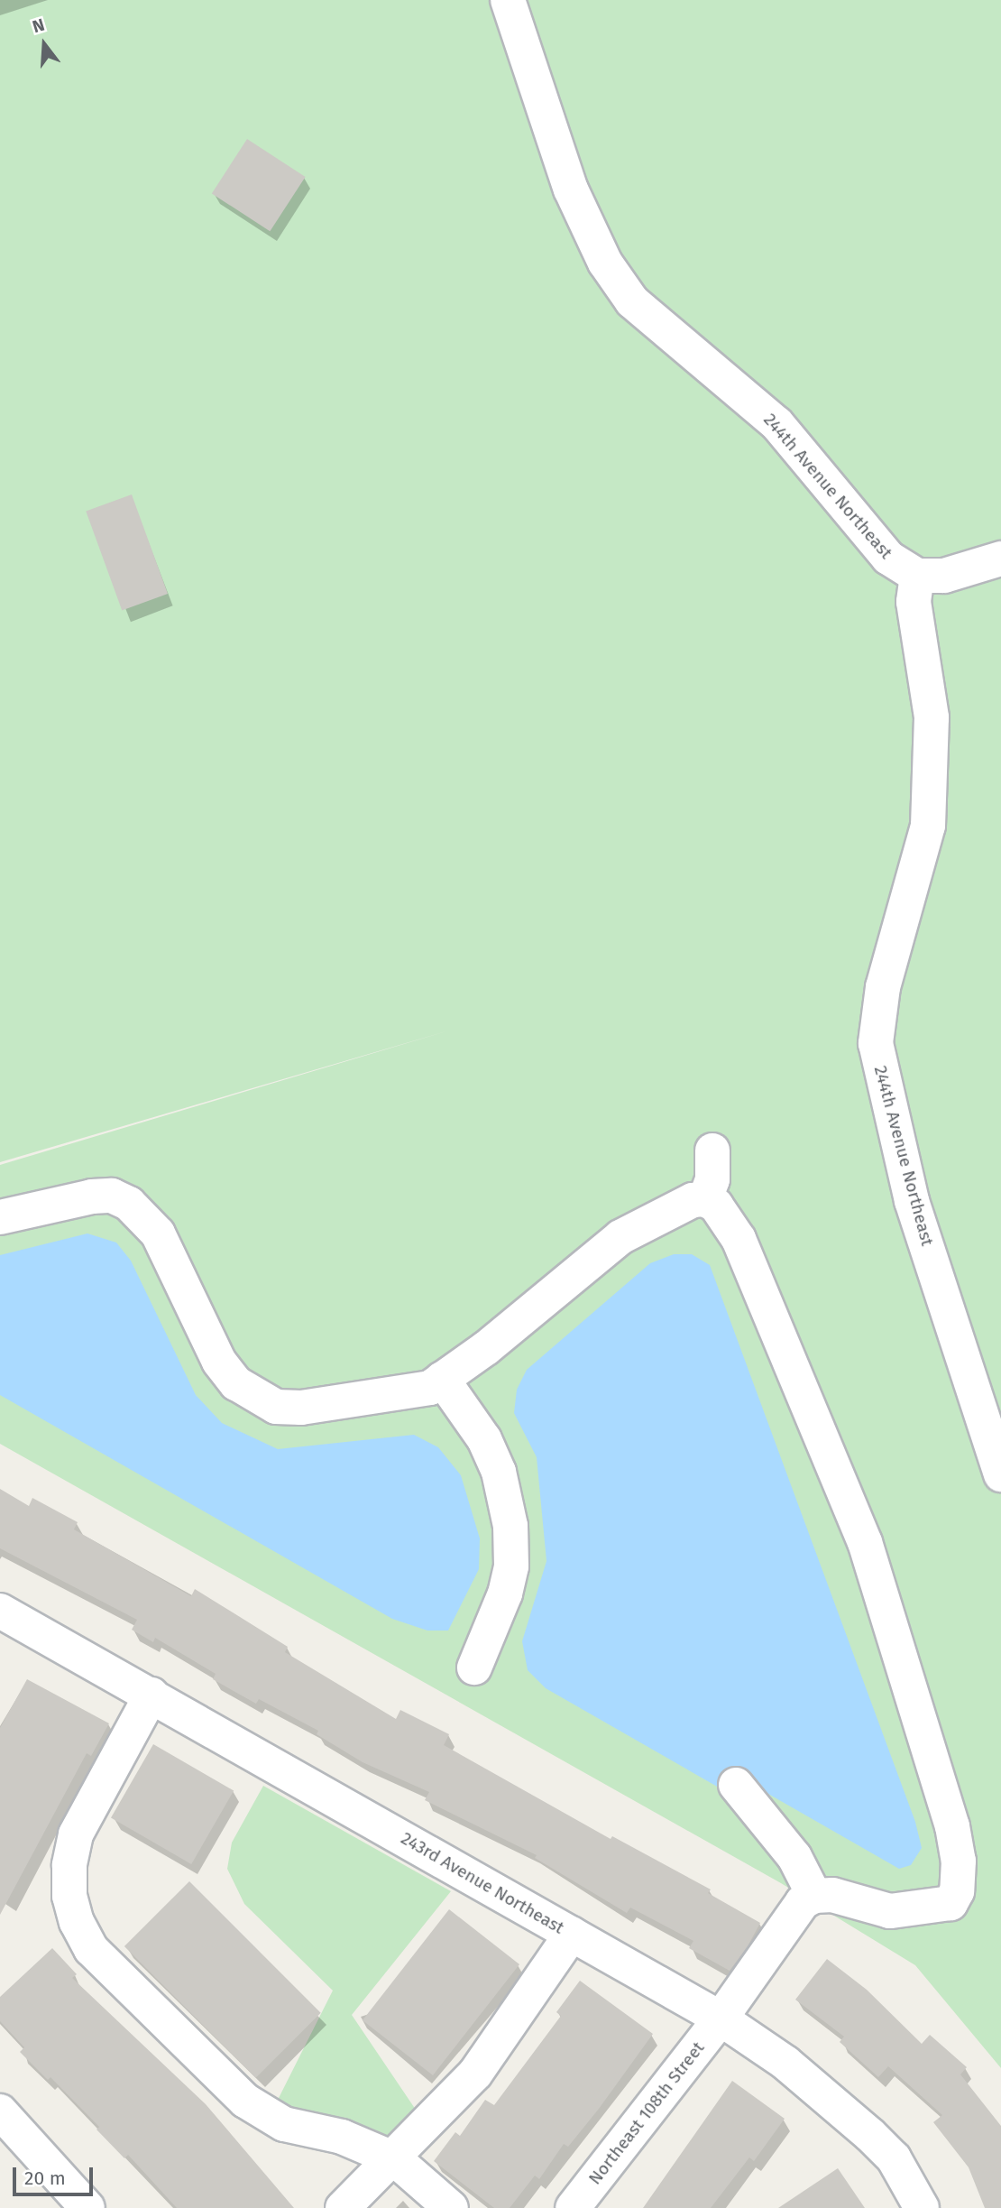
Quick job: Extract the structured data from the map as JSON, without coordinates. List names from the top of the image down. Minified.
{"streets":{"street":["244th Avenue Northeast","243rd Avenue Northeast","Northeast 108th Street"]},"crossings":[["243rd Avenue Northeast","Northeast 108th Street"]],"scale_bar":"20 m","north":"top"}
